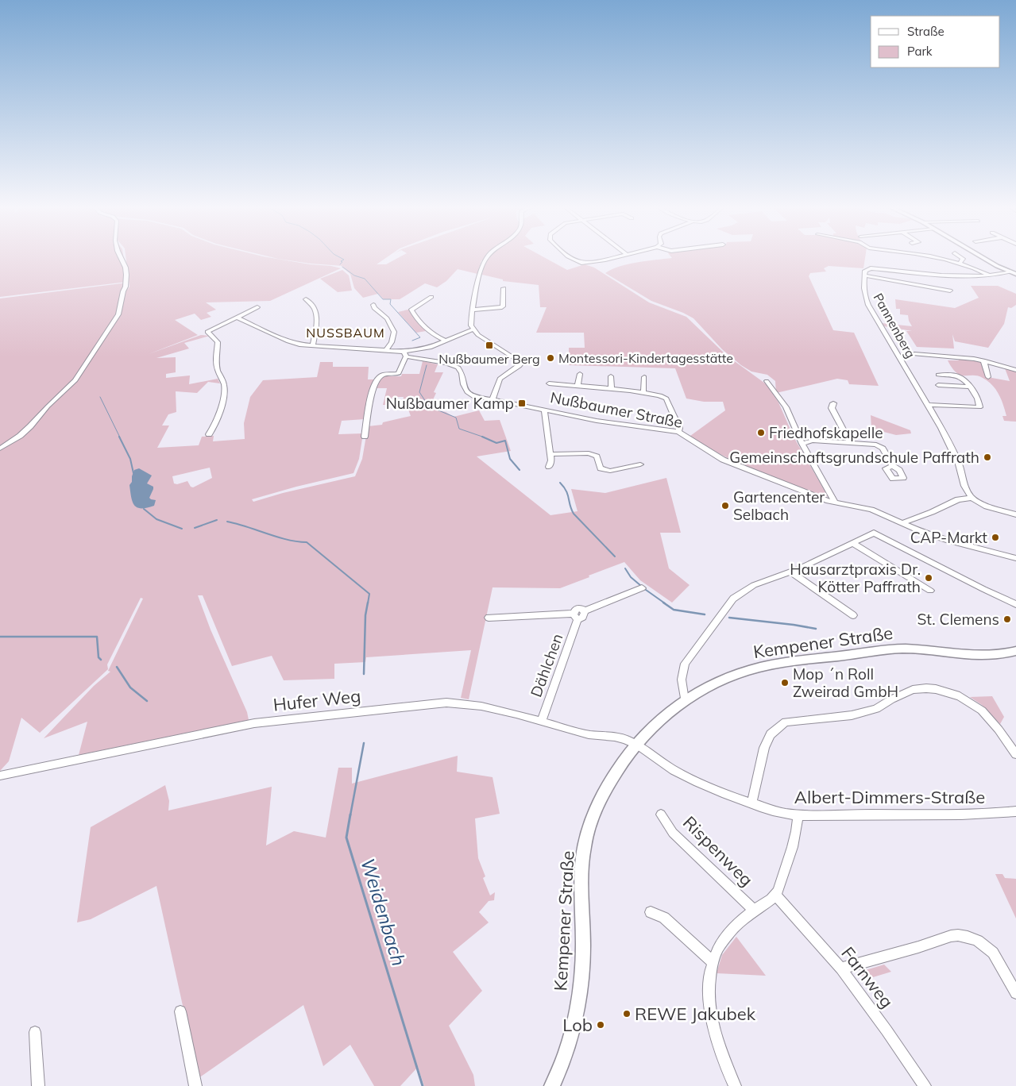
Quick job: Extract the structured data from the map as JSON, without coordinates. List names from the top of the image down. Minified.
{"streets":{"main road":["Kempener Straße"],"street":["Pannenberg","Nußbaumer Straße","Dählchen","Hufer Weg","Albert-Dimmers-Straße","Rispenweg","Farnweg"]},"crossings":[["Kempener Straße","Hufer Weg"],["Kempener Straße","Albert-Dimmers-Straße"],["Dählchen","Hufer Weg"],["Hufer Weg","Albert-Dimmers-Straße"]],"districts":["NUSSBAUM"],"water":["Weidenbach"],"places":{"transit":["Nußbaumer Berg","Nußbaumer Kamp"],"other":["Montessori-Kindertagesstätte","Friedhofskapelle","Gemeinschaftsgrundschule Paffrath","Gartencenter Selbach","CAP-Markt","Hausarztpraxis Dr. Kötter Paffrath","St. Clemens","Mop ´n Roll Zweirad GmbH","REWE Jakubek","Lob"]},"legend":["Straße","Park"]}
